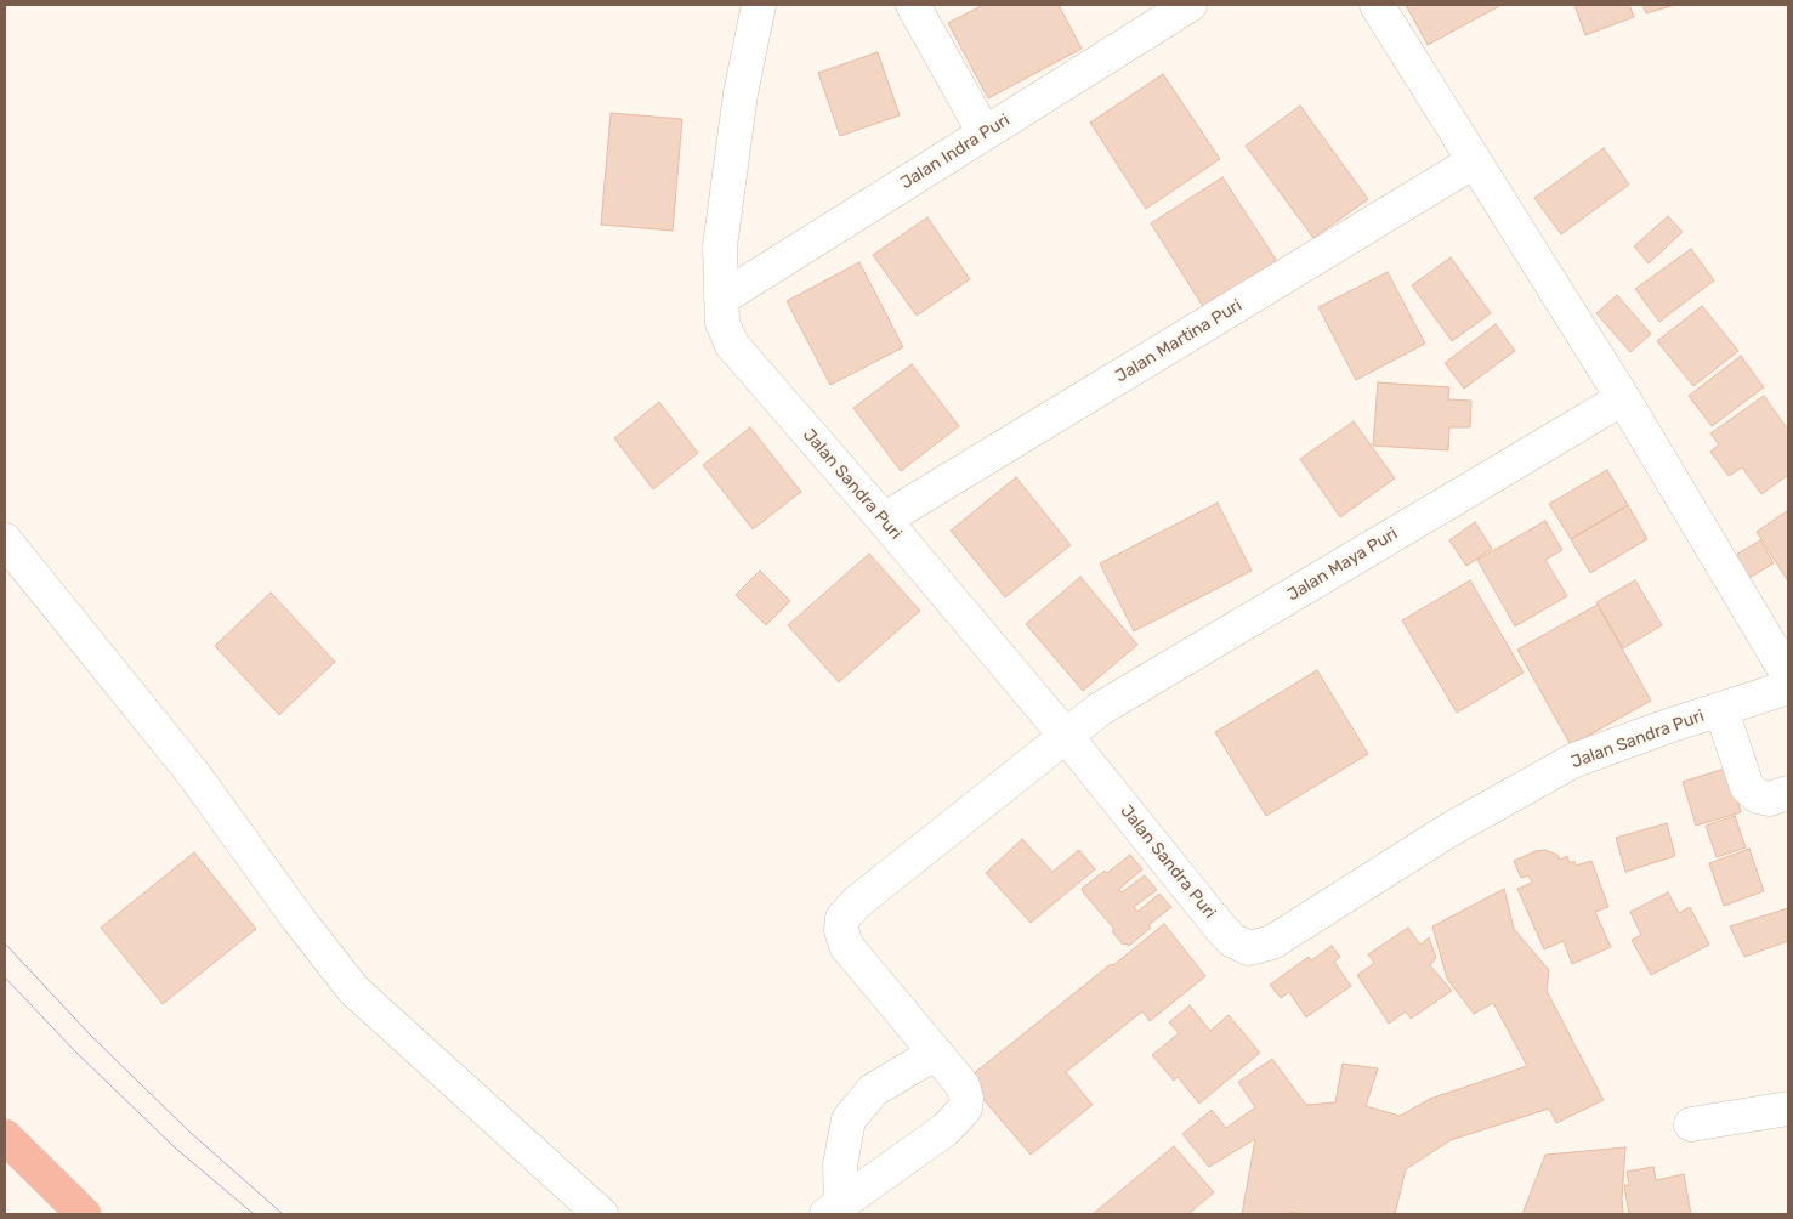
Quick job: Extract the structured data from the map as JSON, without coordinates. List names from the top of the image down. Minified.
{"streets":{"street":["Jalan Indra Puri","Jalan Martina Puri","Jalan Sandra Puri","Jalan Maya Puri"]},"crossings":[["Jalan Indra Puri","Jalan Sandra Puri"],["Jalan Martina Puri","Jalan Sandra Puri"],["Jalan Sandra Puri","Jalan Maya Puri"]]}
